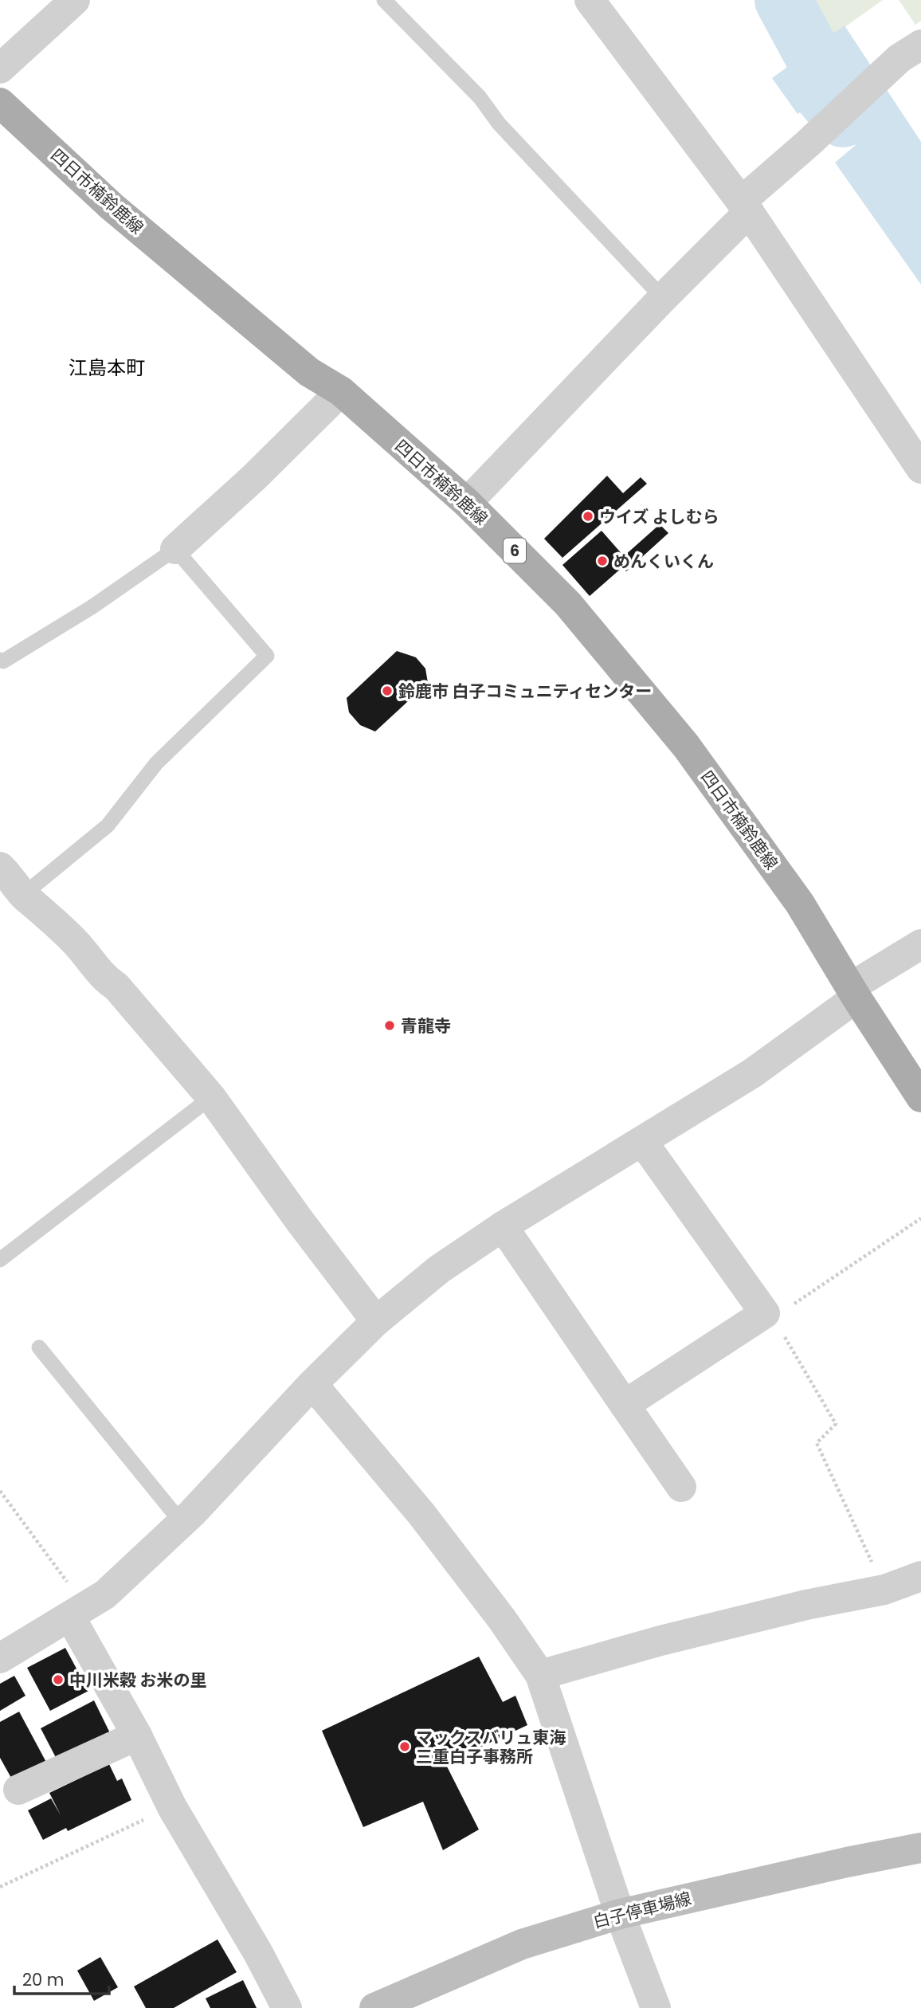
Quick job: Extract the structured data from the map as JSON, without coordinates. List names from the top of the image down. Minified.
{"streets":{"main road":["四日市楠鈴鹿線","6","白子停車場線"]},"districts":["江島本町"],"places":["ウイズ よしむら","めんくいくん","鈴鹿市 白子コミュニティセンター","青龍寺","中川米穀 お米の里","マックスバリュ東海 三重白子事務所"],"scale_bar":"20 m"}
